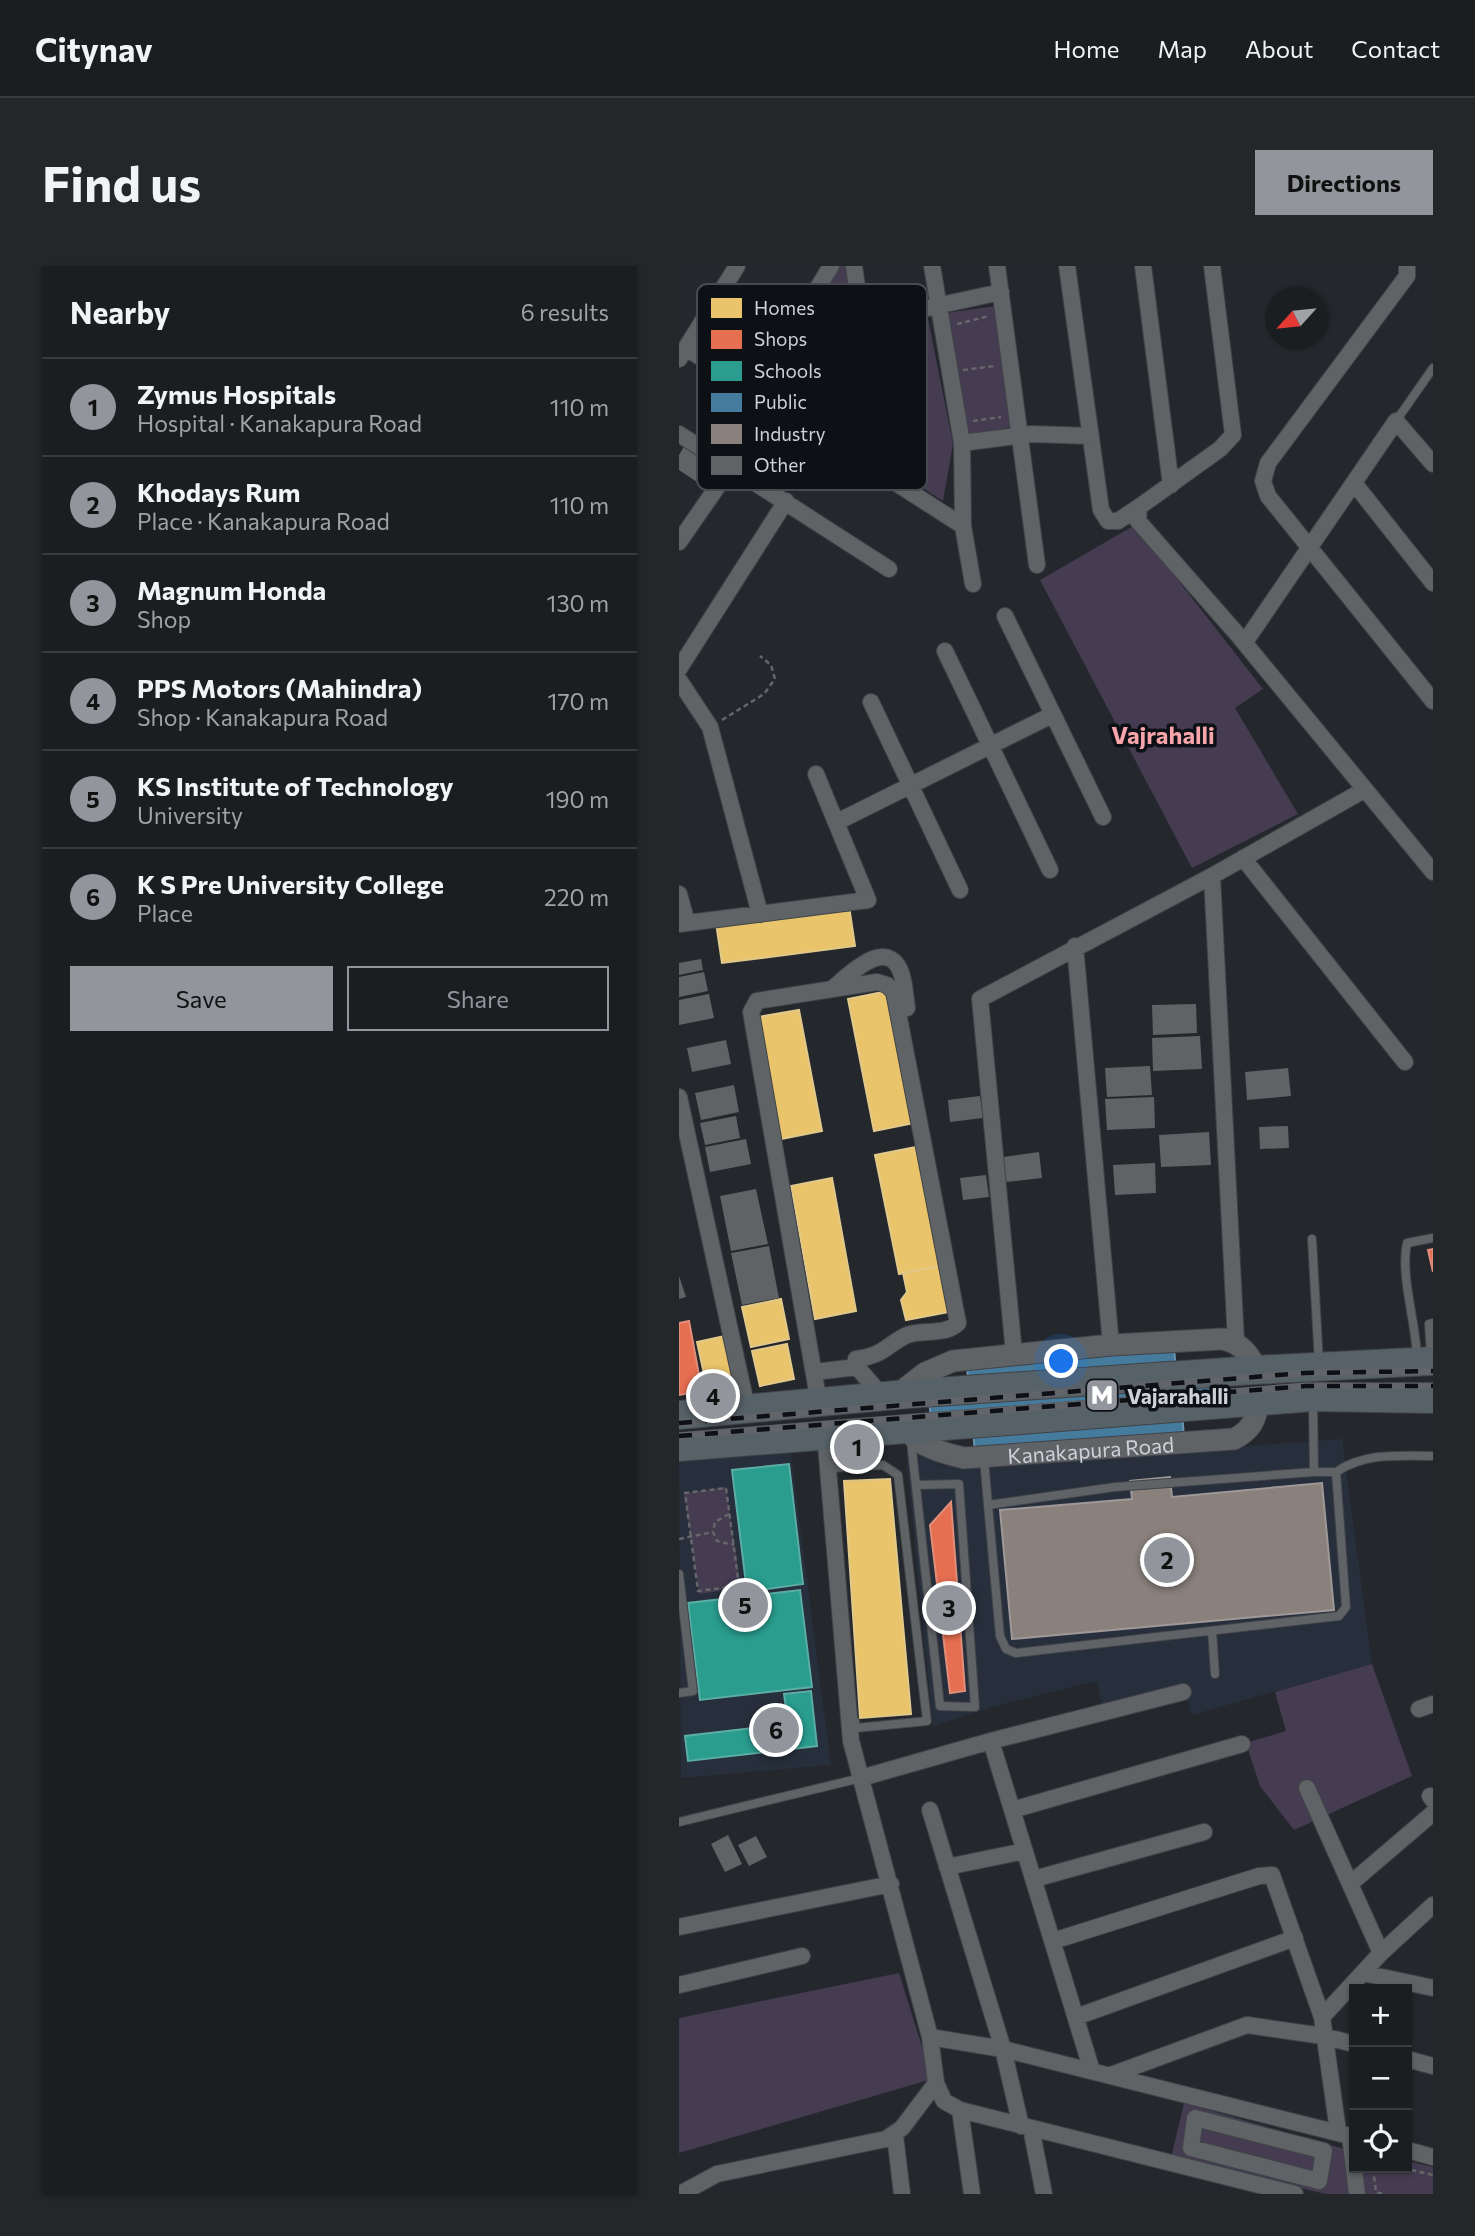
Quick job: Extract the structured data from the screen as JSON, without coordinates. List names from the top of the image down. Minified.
{"streets":{"highway":["Kanakapura Road"]},"districts":["Vajrahalli"],"places":{"metro station":["Vajarahalli"]},"legend":["Homes","Shops","Schools","Public","Industry","Other"],"north":"bottom left","page":{"header":"Citynav","nav":["Home","Map","About","Contact"],"buttons":["Directions",["Save","Share"]],"title":"Find us","heading":["Nearby","6 results"],"list":[{"mark":"1","name":"Zymus Hospitals","note":"Hospital · Kanakapura Road","value":"110 m"},{"mark":"2","name":"Khodays Rum","note":"Place · Kanakapura Road","value":"110 m"},{"mark":"3","name":"Magnum Honda","note":"Shop","value":"130 m"},{"mark":"4","name":"PPS Motors (Mahindra)","note":"Shop · Kanakapura Road","value":"170 m"},{"mark":"5","name":"KS Institute of Technology","note":"University","value":"190 m"},{"mark":"6","name":"K S Pre University College","note":"Place","value":"220 m"}],"pins":["4","1","2","5","3","6"],"map_buttons":["+","−"]}}
